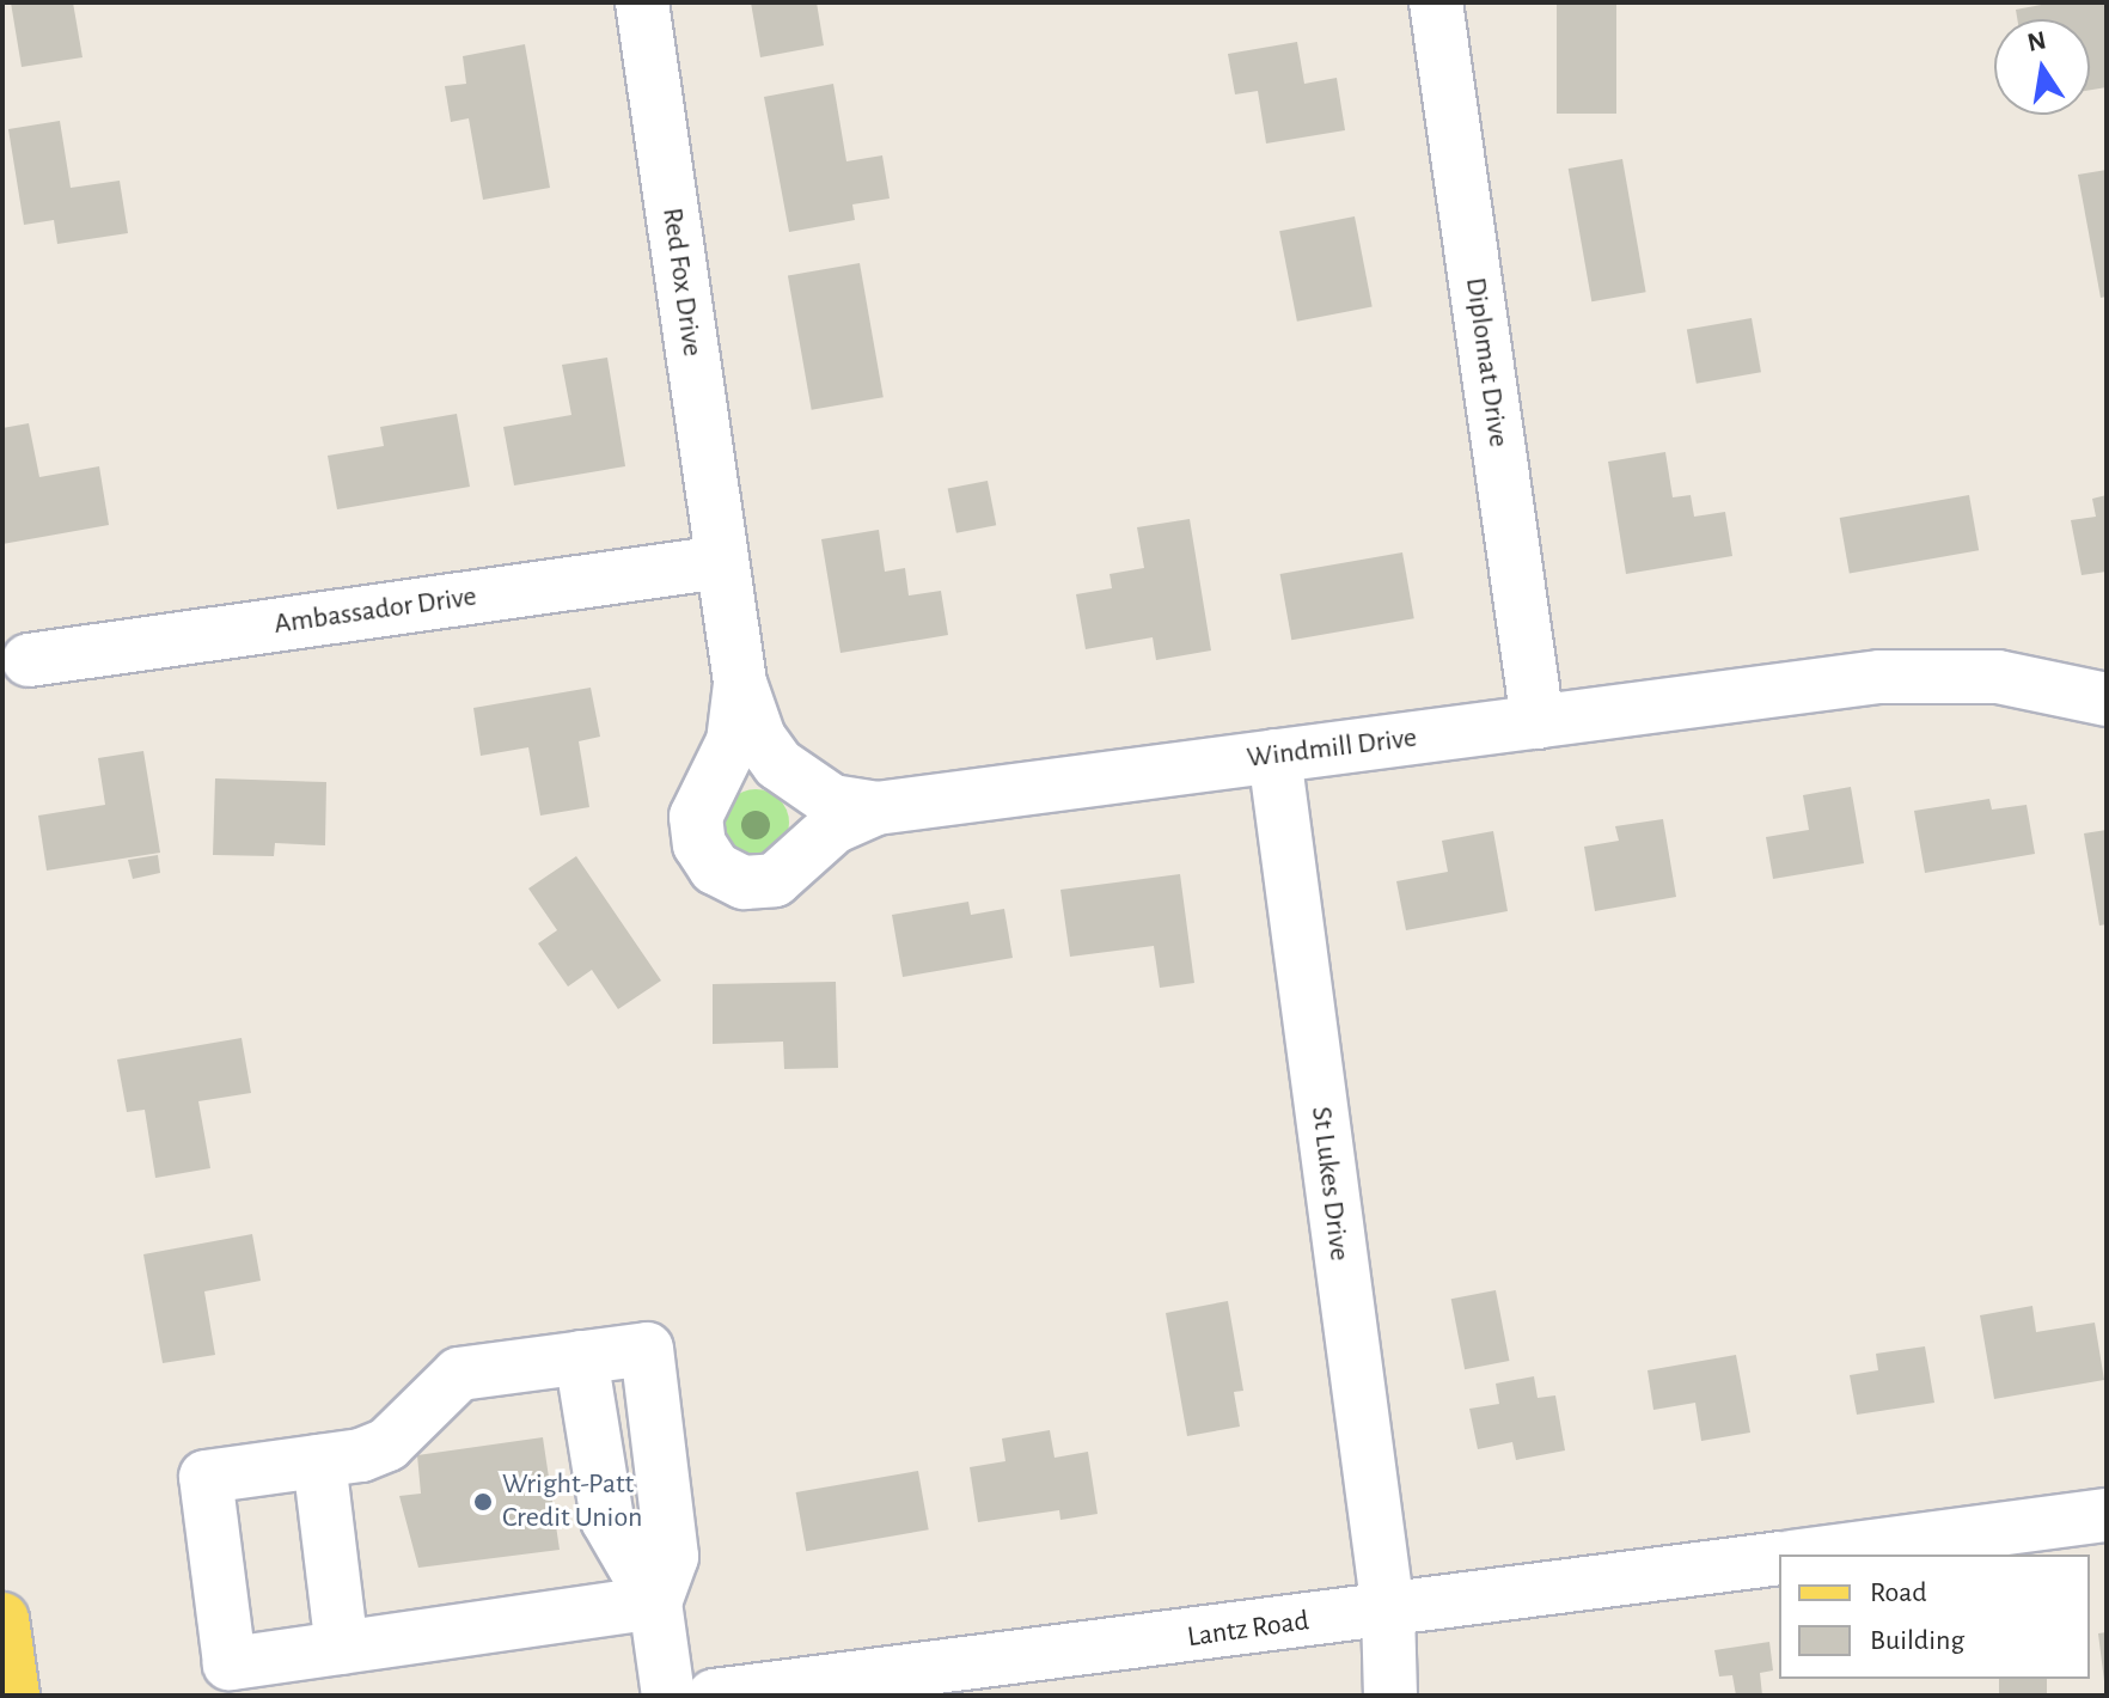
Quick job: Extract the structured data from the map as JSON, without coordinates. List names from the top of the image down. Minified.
{"streets":{"street":["Red Fox Drive","Diplomat Drive","Ambassador Drive","Windmill Drive","St Lukes Drive","Lantz Road"]},"crossings":[["Red Fox Drive","Ambassador Drive"],["Red Fox Drive","Windmill Drive"],["Diplomat Drive","Windmill Drive"],["Ambassador Drive","Windmill Drive"],["Windmill Drive","St Lukes Drive"],["St Lukes Drive","Lantz Road"]],"places":["Wright-Patt Credit Union"],"legend":["Road","Building"],"north":"top"}
